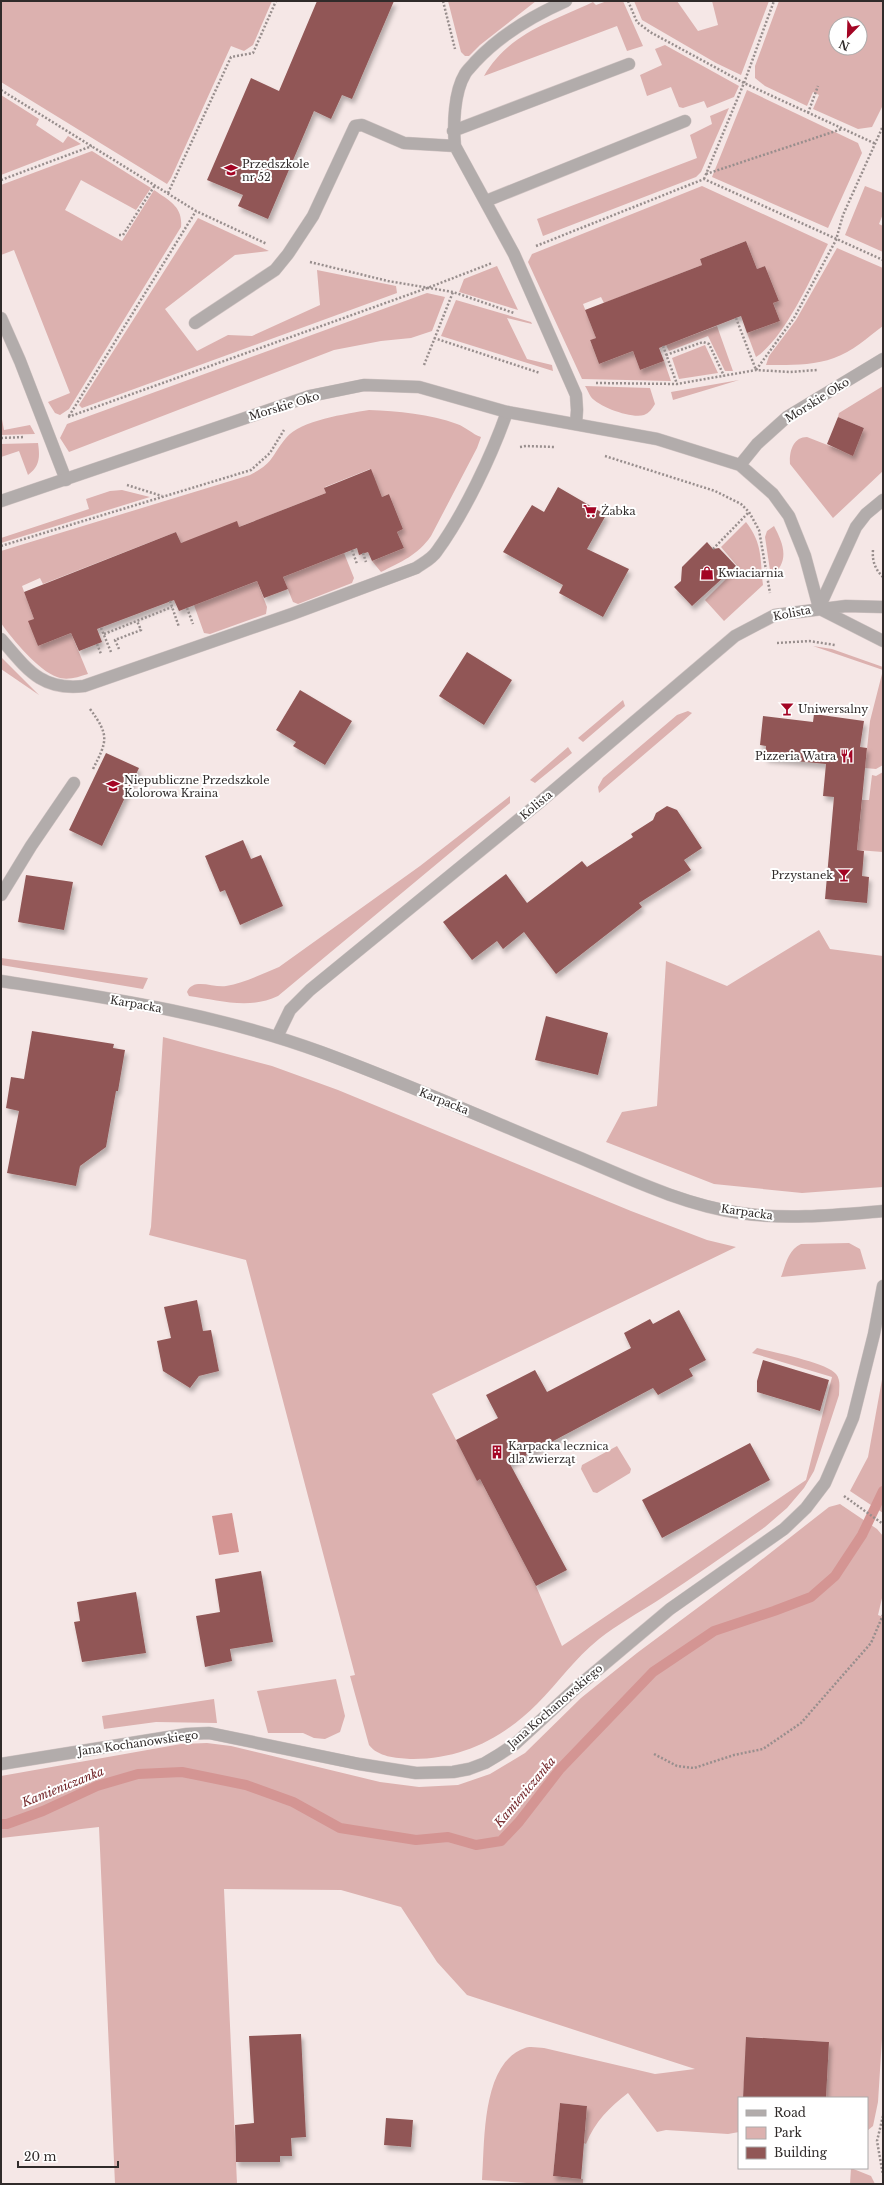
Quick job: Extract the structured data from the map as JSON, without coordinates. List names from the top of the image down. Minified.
{"streets":{"street":["Morskie Oko","Kolista","Karpacka","Jana Kochanowskiego"]},"crossings":[["Morskie Oko","Kolista"],["Kolista","Karpacka"]],"water":["Kamieniczanka"],"places":{"school or university":["Przedszkole nr 52","Niepubliczne Przedszkole Kolorowa Kraina"],"supermarket":["Żabka"],"shop":["Kwiaciarnia"],"bar":["Uniwersalny","Przystanek"],"restaurant":["Pizzeria Watra"],"building":["Karpacka lecznica dla zwierząt"]},"legend":["Road","Park","Building"],"scale_bar":"20 m","north":"bottom left"}
